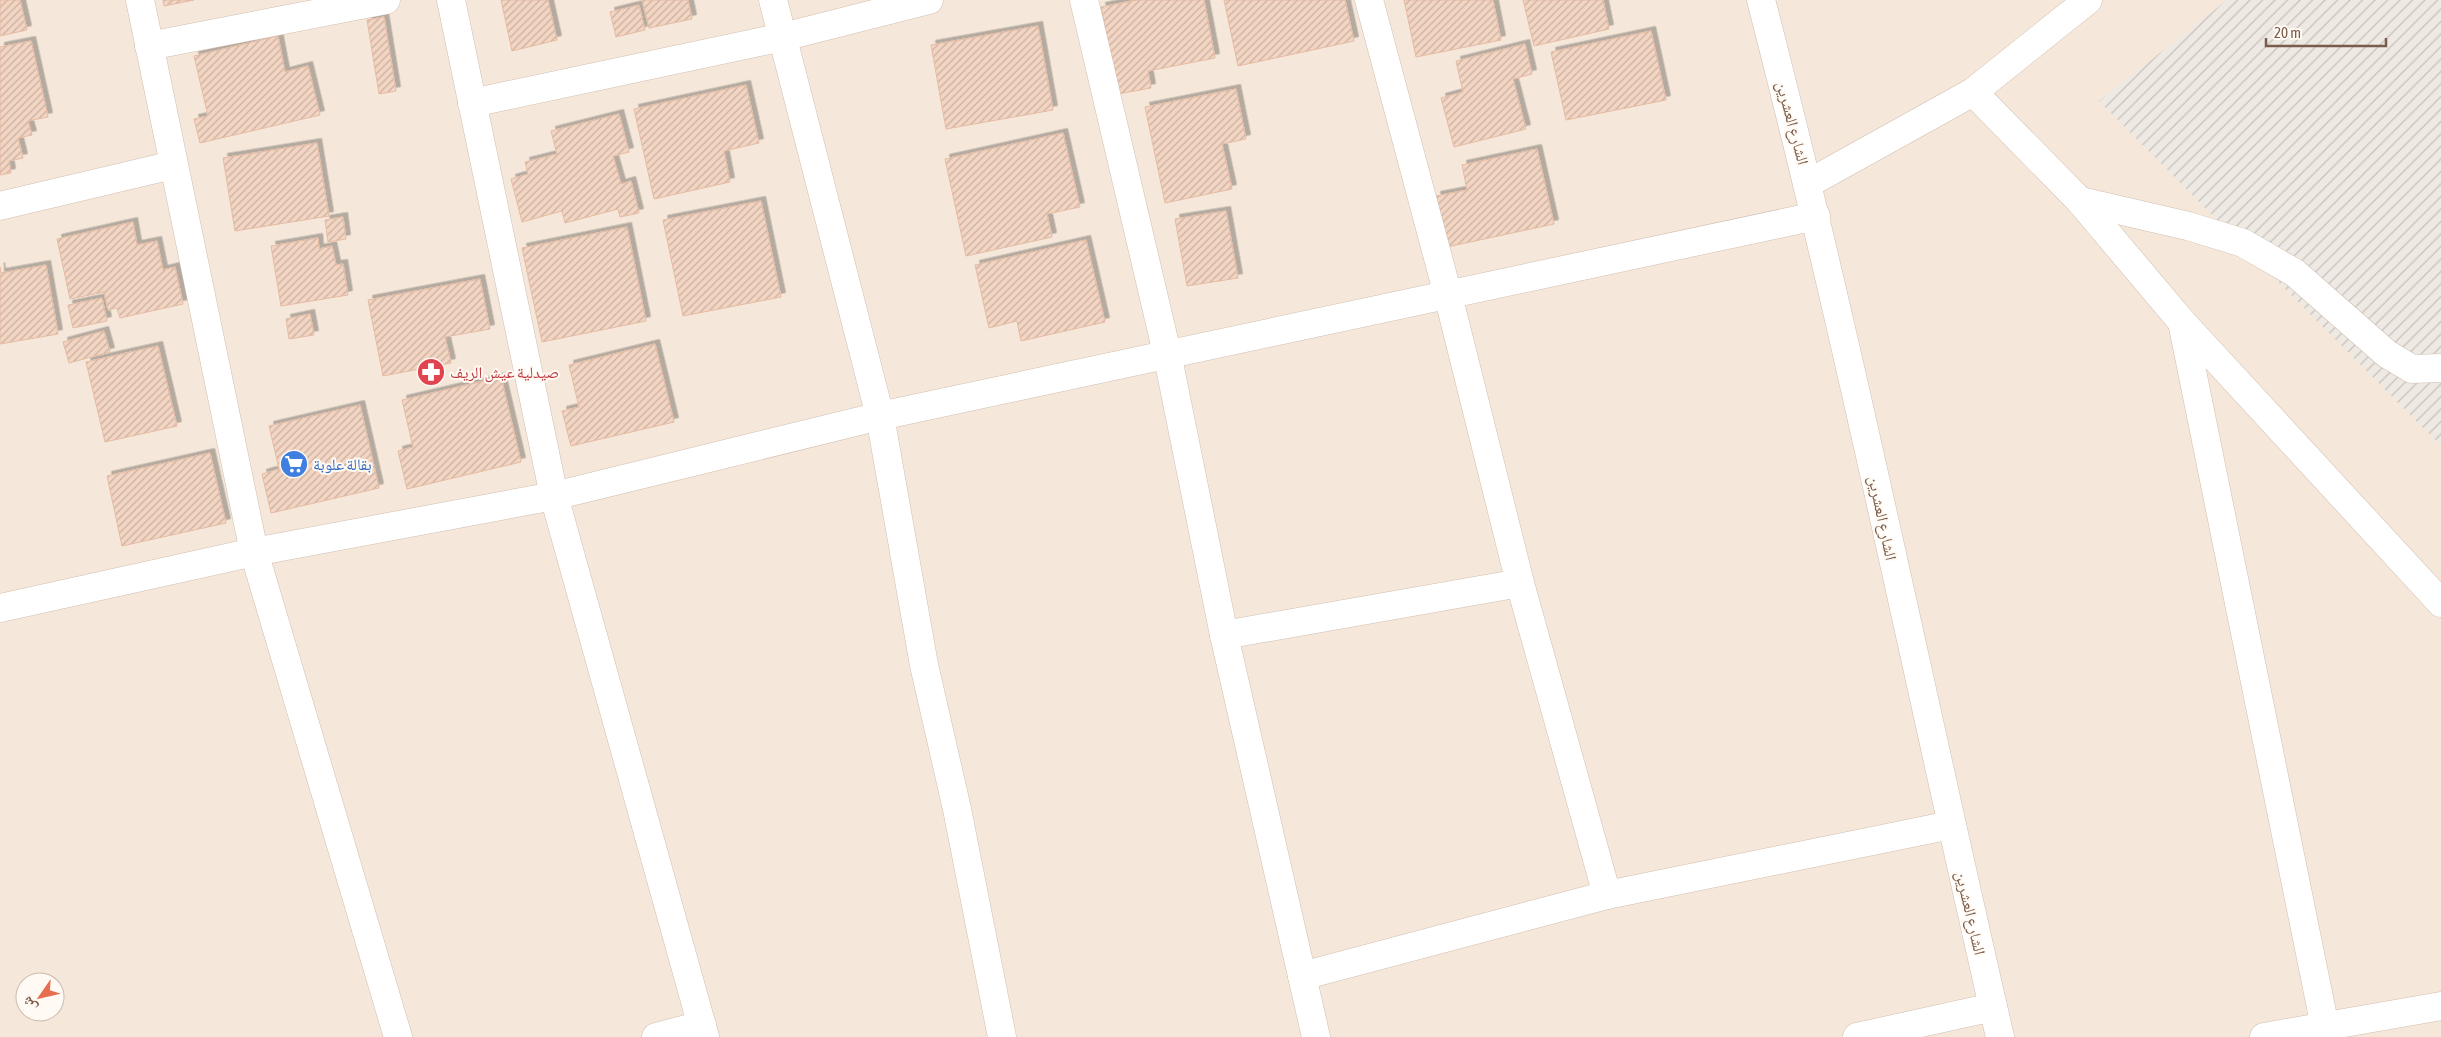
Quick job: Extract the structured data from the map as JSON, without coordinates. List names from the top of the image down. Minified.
{"streets":{"street":["الشارع العشرين"]},"places":{"pharmacy":["صيدلية عيش الريف"],"supermarket":["بقالة علوبة"]},"scale_bar":"20 m","north":"bottom left"}
